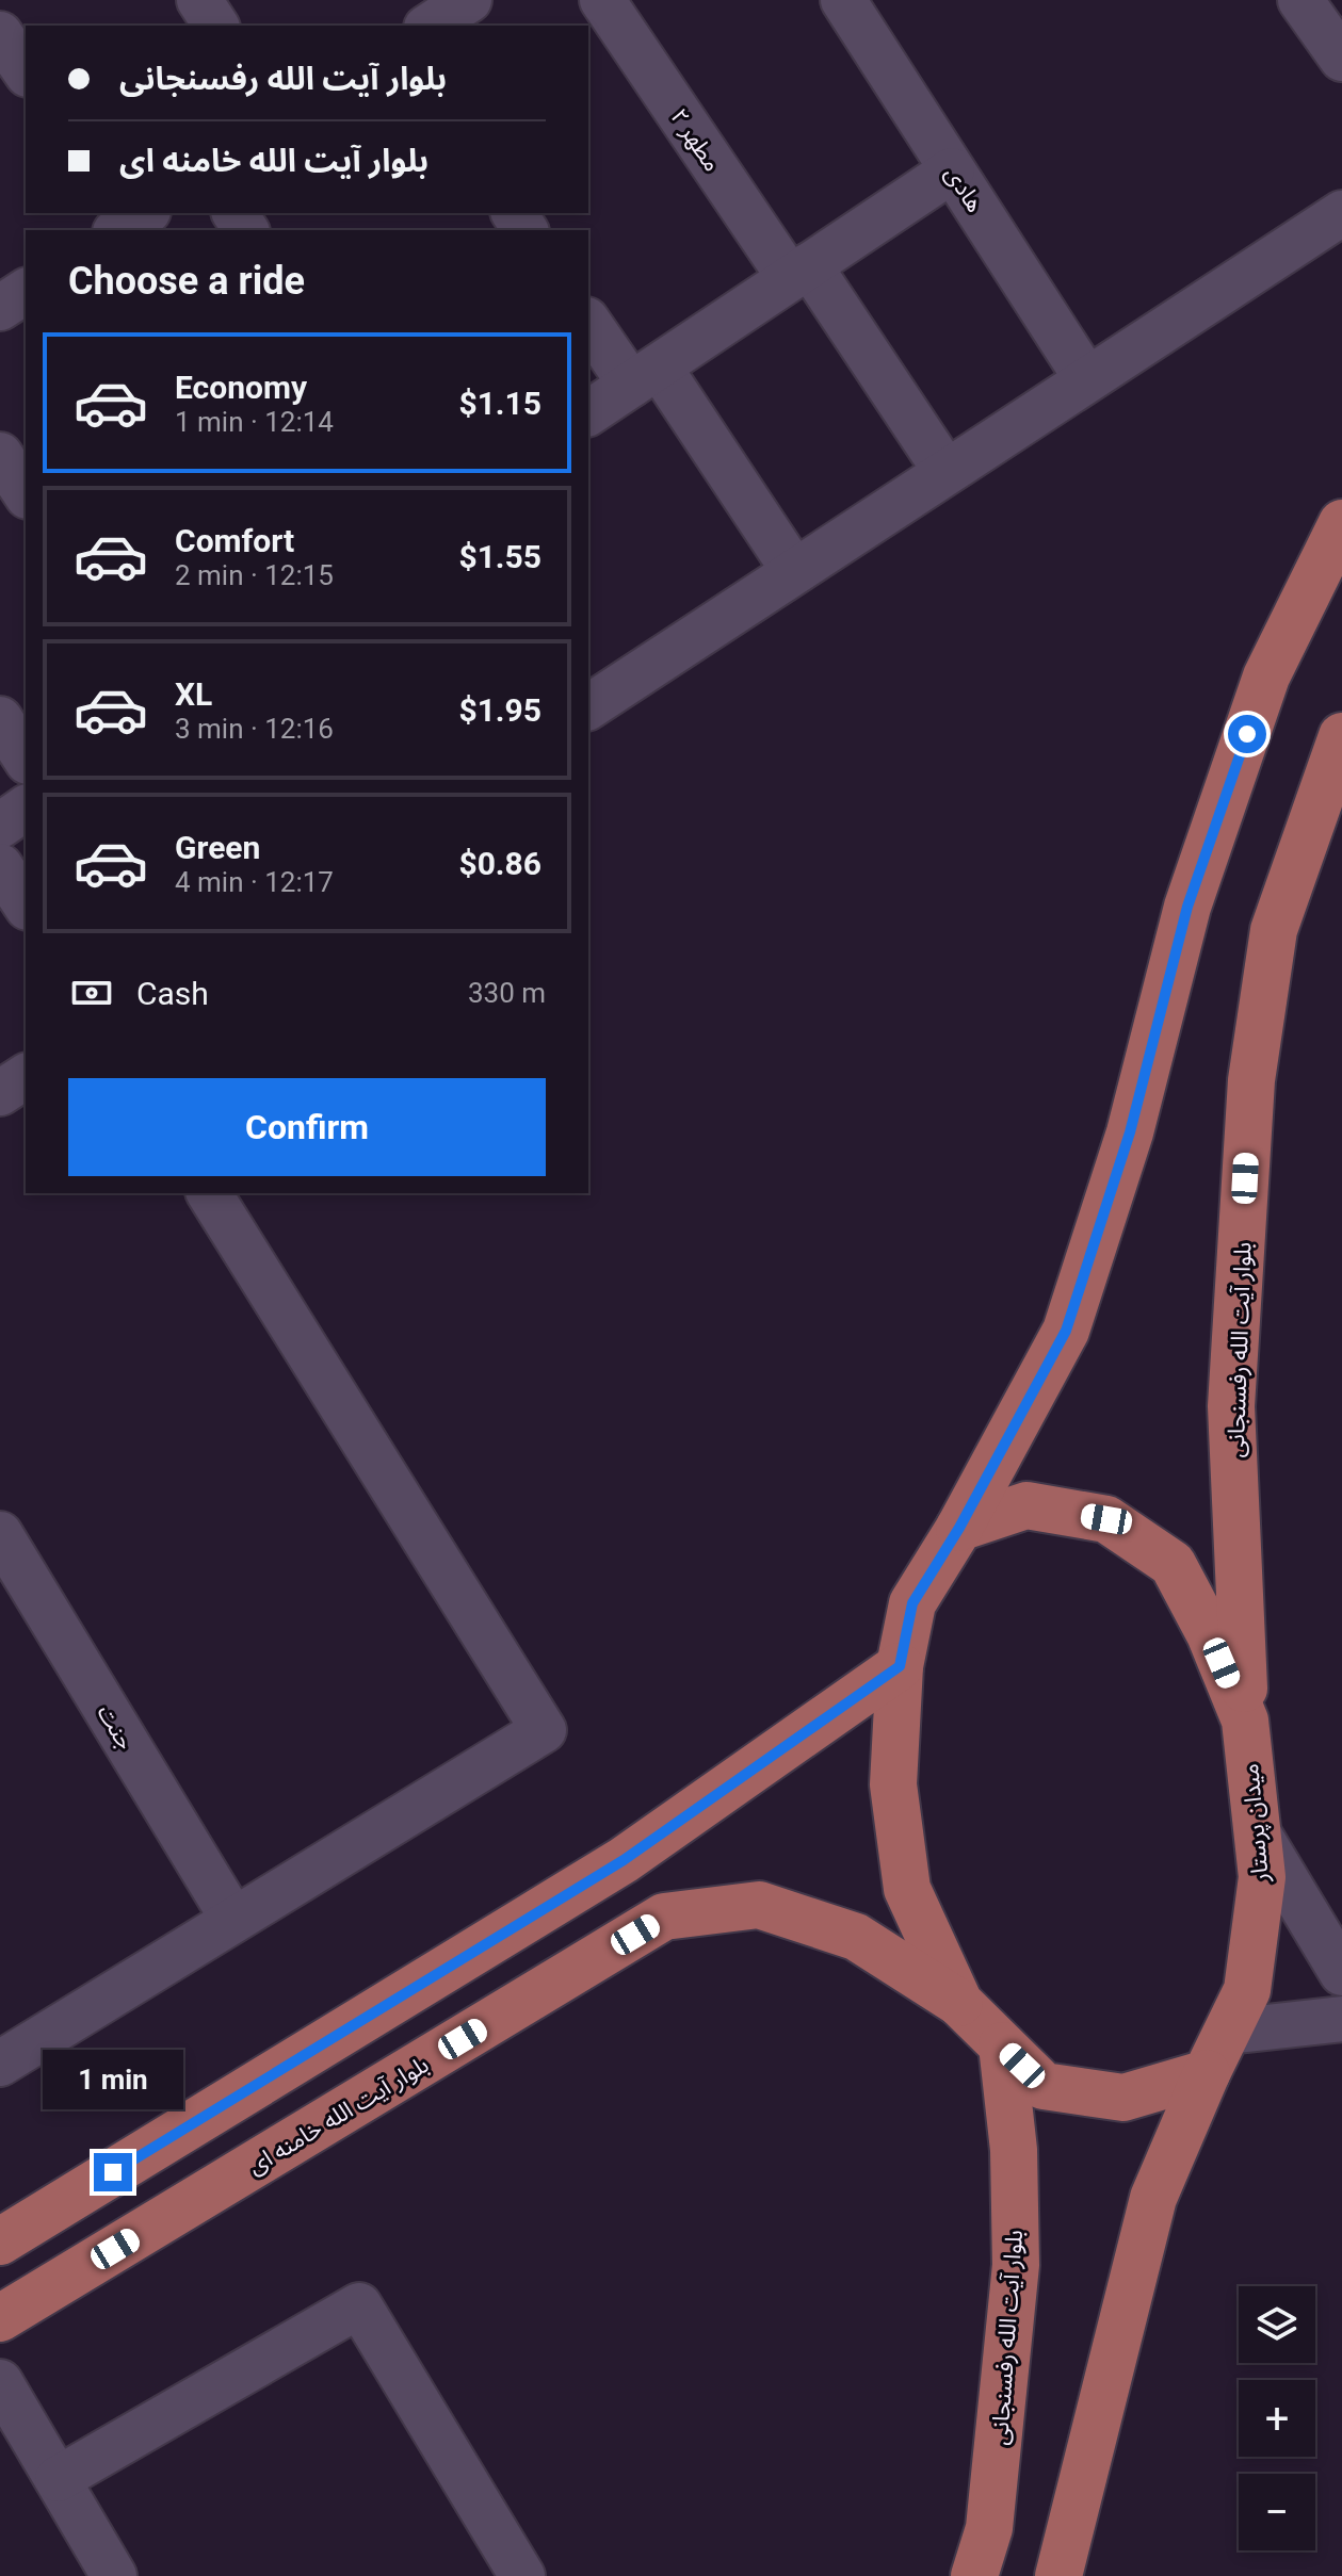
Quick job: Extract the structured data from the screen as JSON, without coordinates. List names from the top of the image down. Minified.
{"streets":{"main road":["بلوار آیت الله رفسنجانی","میدان پرستار","بلوار آیت الله خامنه ای"],"street":["مطهر ۲","هادی","جنت"]},"crossings":[["بلوار آیت الله رفسنجانی","میدان پرستار"]],"page":{"banner":["بلوار آیت الله رفسنجانی","بلوار آیت الله خامنه ای"],"heading":"Choose a ride","list":[{"name":"Economy","note":"1 min · 12:14","value":"$1.15"},{"name":"Comfort","note":"2 min · 12:15","value":"$1.55"},{"name":"XL","note":"3 min · 12:16","value":"$1.95"},{"name":"Green","note":"4 min · 12:17","value":"$0.86"}],"pay":["Cash","330 m"],"buttons":"Confirm","bubble":"1 min","map_buttons":["+","−"]}}
